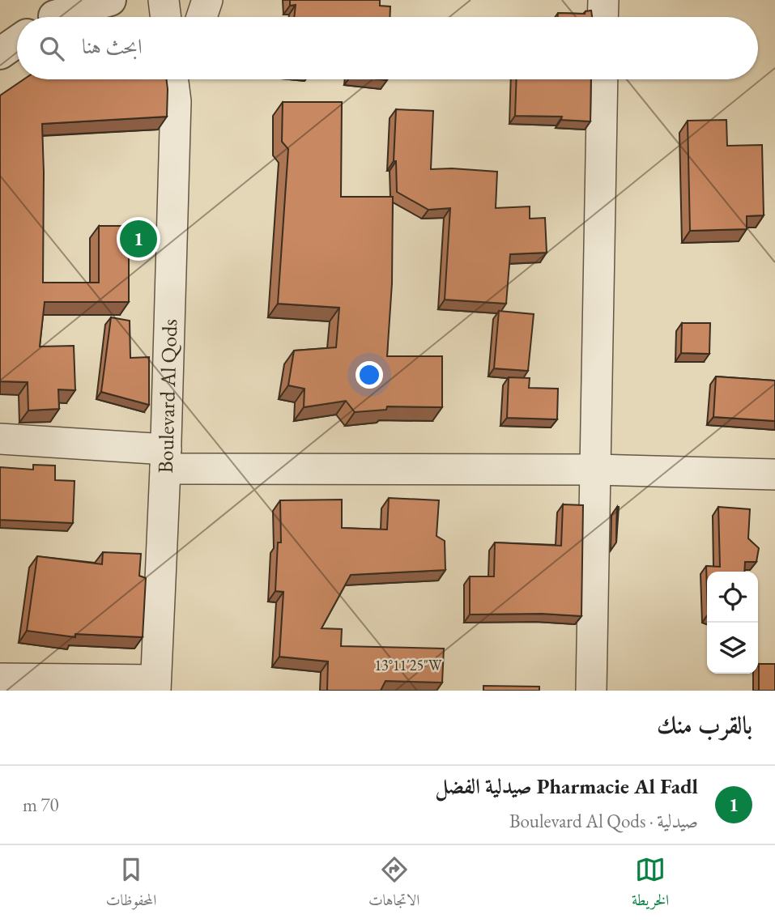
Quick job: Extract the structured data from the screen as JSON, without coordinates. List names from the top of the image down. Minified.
{"streets":{"street":["Boulevard Al Qods"]},"page":{"search":"ابحث هنا","pins":"1","heading":"بالقرب منك","list":[{"mark":"1","name":"Pharmacie Al Fadl صيدلية الفضل","note":"صيدلية · Boulevard Al Qods","value":"70 m"}],"nav":["الخريطة","الاتجاهات","المحفوظات"]},"coordinates":["13°11'25\"W"]}
